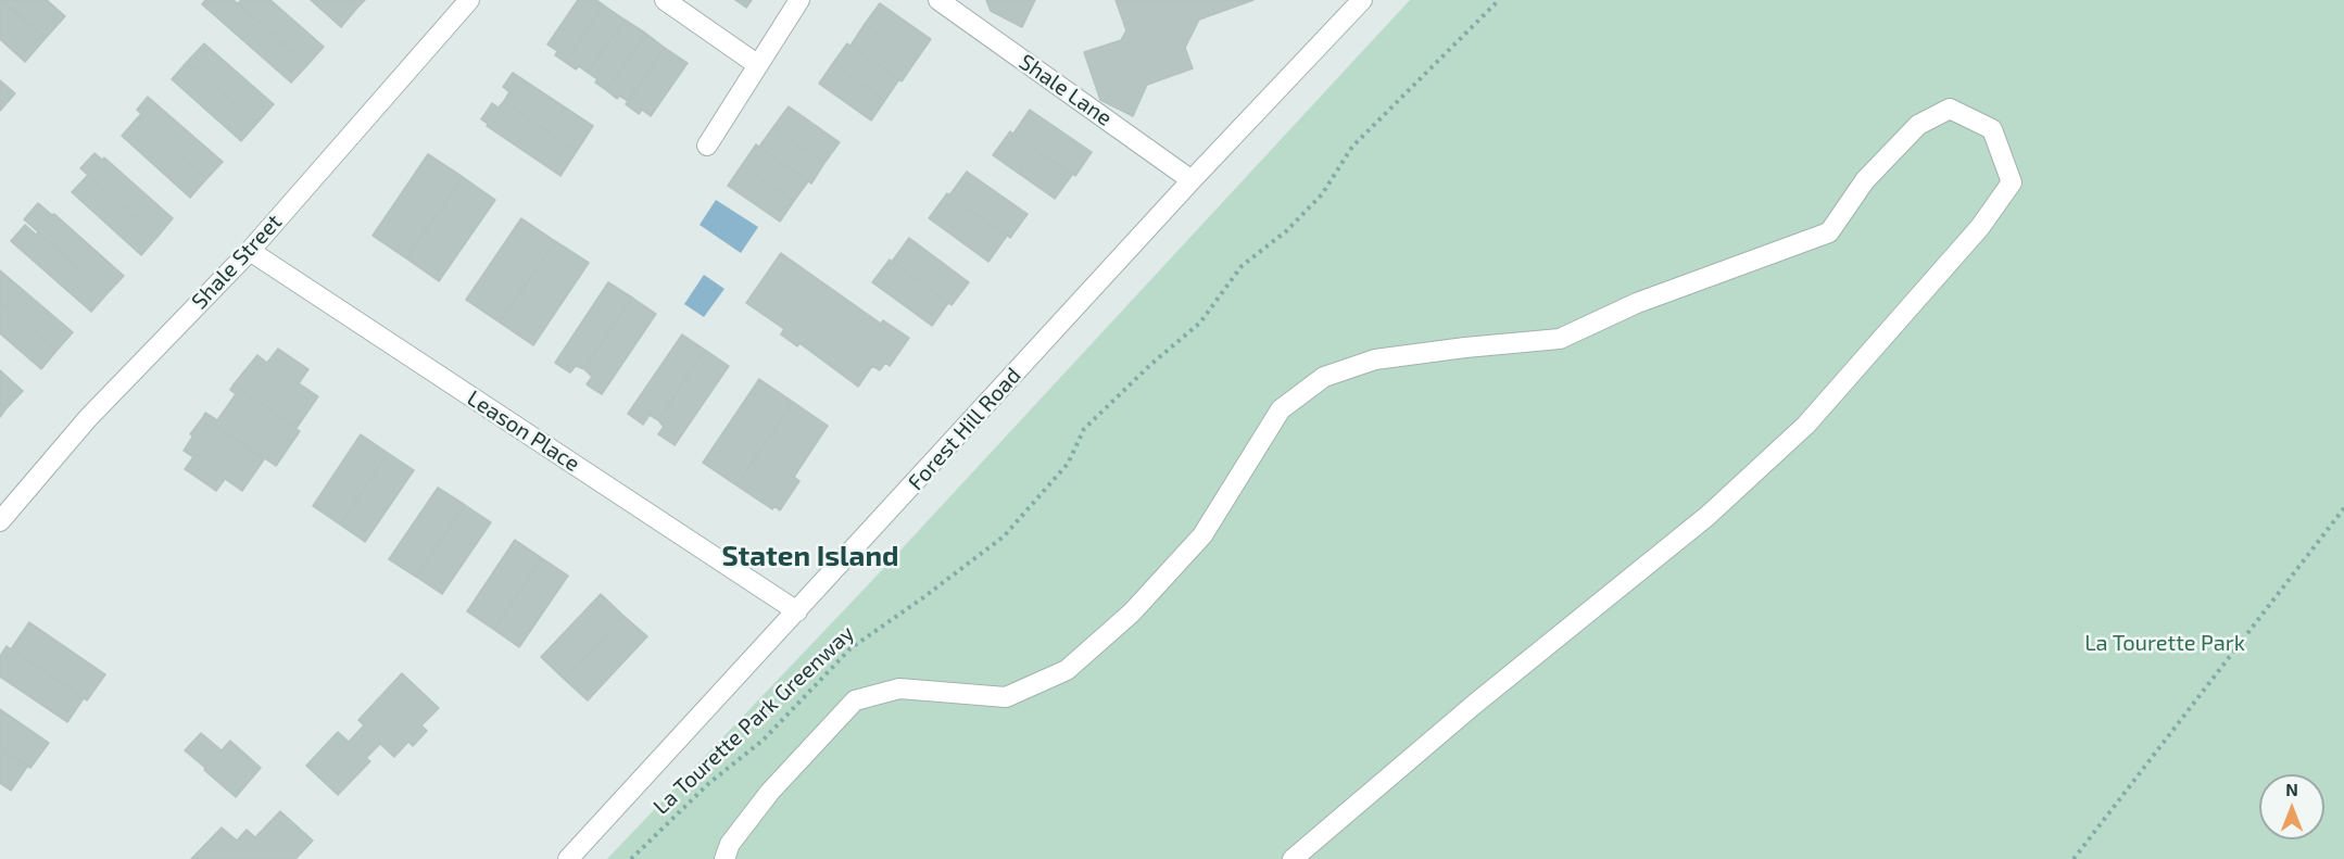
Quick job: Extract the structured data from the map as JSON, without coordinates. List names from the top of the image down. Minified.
{"streets":{"street":["Shale Lane","Shale Street","Forest Hill Road","Leason Place"],"path":["La Tourette Park Greenway"]},"crossings":[["Shale Lane","Forest Hill Road"],["Shale Street","Leason Place"],["Forest Hill Road","Leason Place"]],"districts":["Staten Island"],"parks":["La Tourette Park"],"north":"top"}
